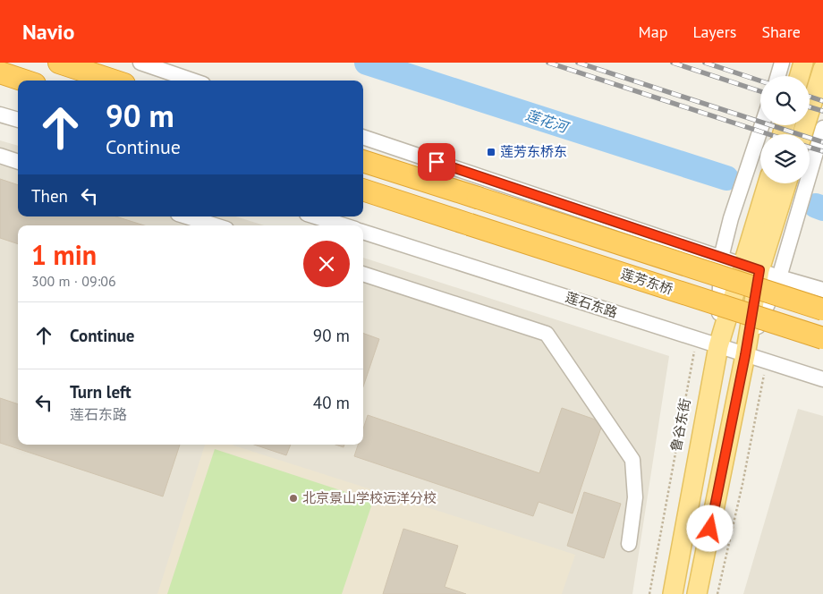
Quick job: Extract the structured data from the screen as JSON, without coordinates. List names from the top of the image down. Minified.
{"streets":{"highway":["莲芳东桥"],"main road":["鲁谷东街"],"street":["莲石东路"]},"crossings":[["莲石东路","鲁谷东街"]],"water":["莲花河"],"places":{"transit":["莲芳东桥东"],"other":["北京景山学校远洋分校"]},"page":{"header":"Navio","nav":["Map","Layers","Share"],"turn":["90 m","Continue"],"then":"Then","heading":["1 min","300 m · 09:06"],"list":[{"name":"Continue","value":"90 m"},{"name":"Turn left","note":"莲石东路","value":"40 m"}]}}
